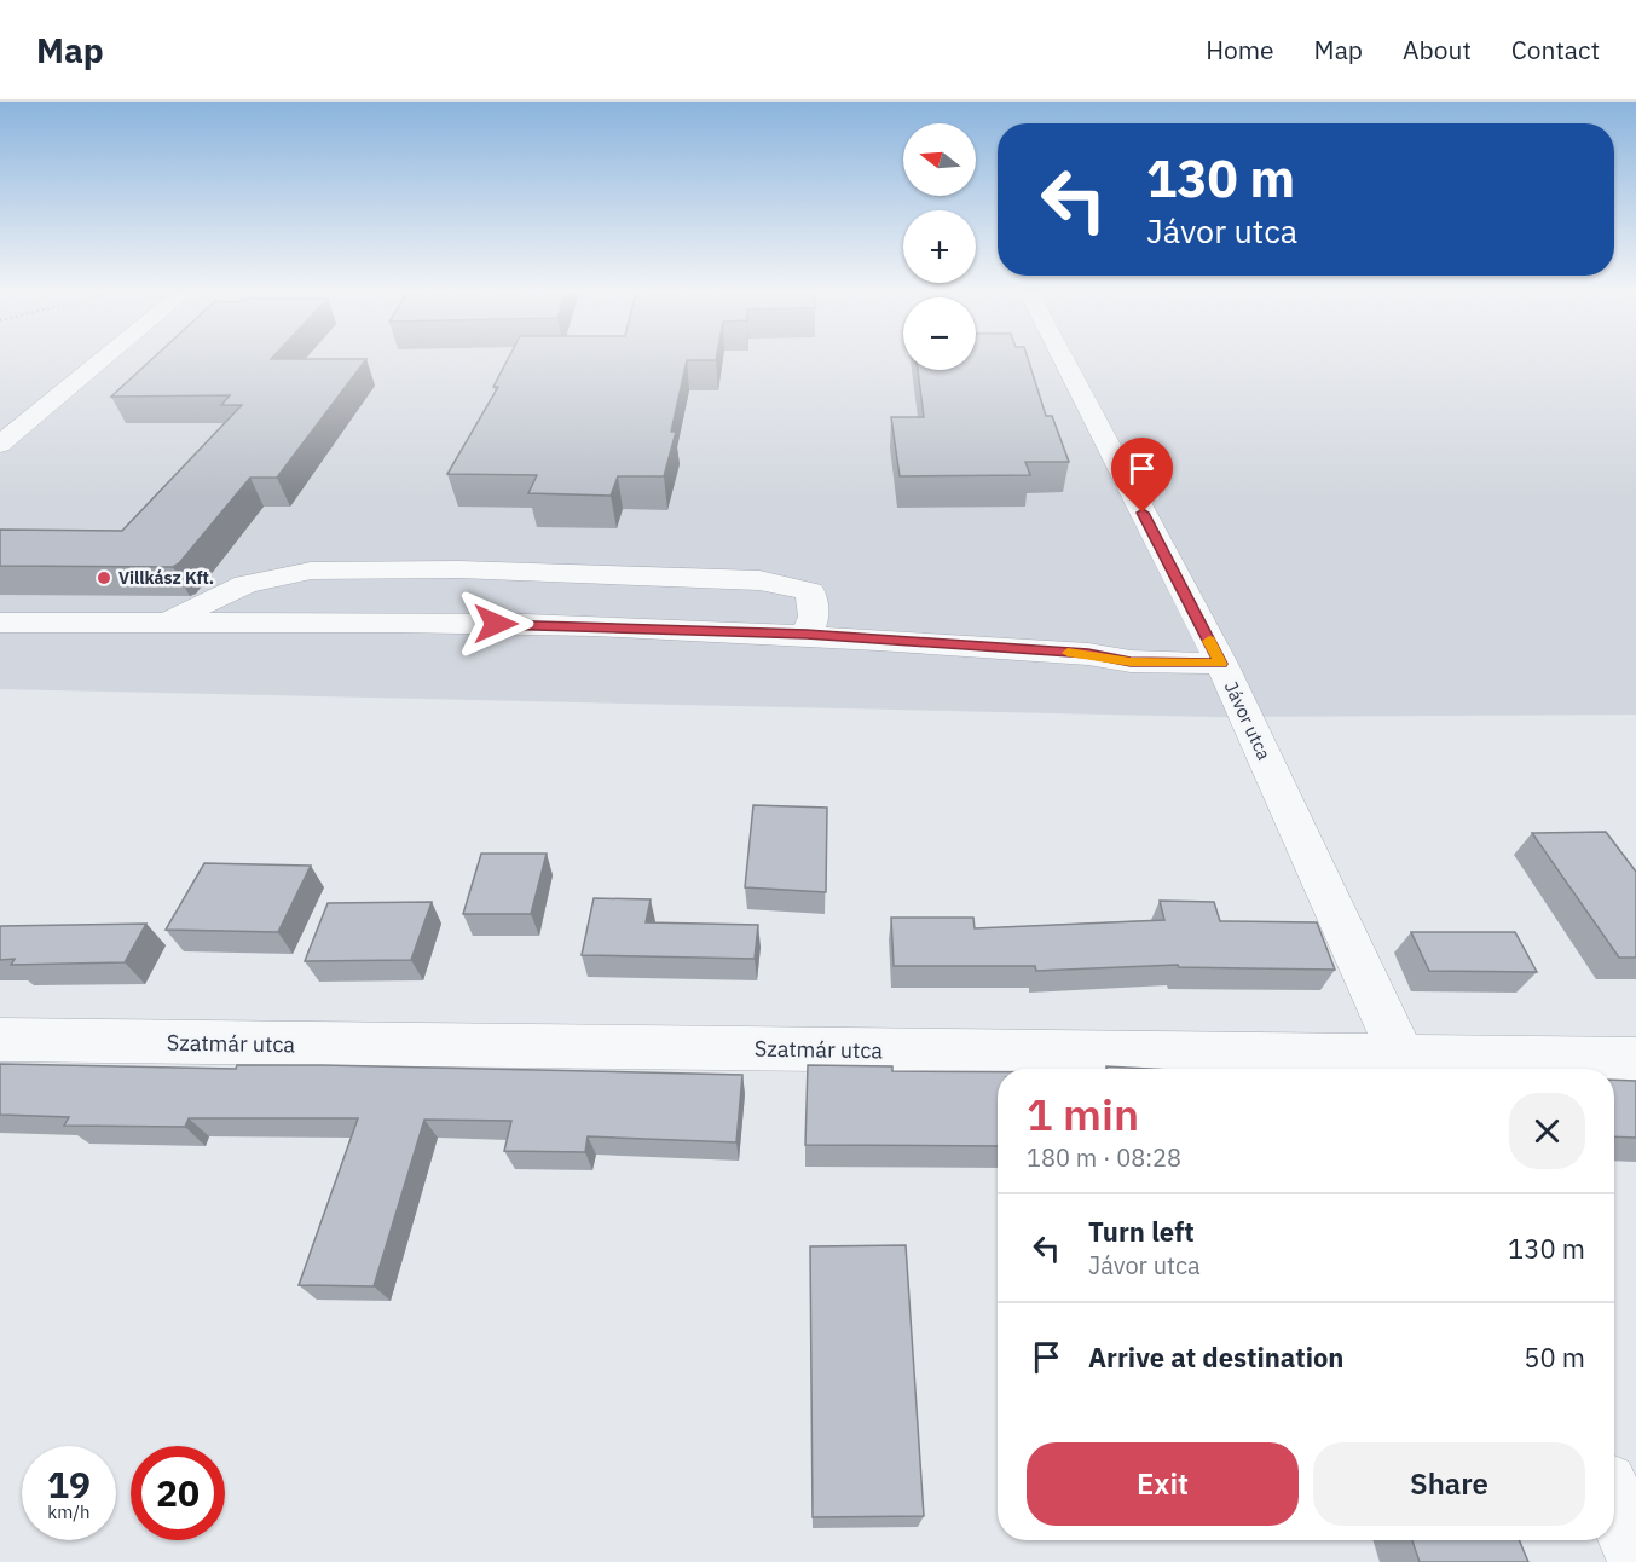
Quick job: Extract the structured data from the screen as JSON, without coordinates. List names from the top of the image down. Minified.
{"streets":{"street":["Jávor utca","Szatmár utca"]},"crossings":[["Jávor utca","Szatmár utca"]],"places":["Villkász Kft."],"north":"left","page":{"header":"Map","nav":["Home","Map","About","Contact"],"map_buttons":["+","−"],"turn":["130 m","Jávor utca"],"heading":["1 min","180 m · 08:28"],"list":[{"name":"Turn left","note":"Jávor utca","value":"130 m"},{"name":"Arrive at destination","value":"50 m"}],"buttons":["Exit","Share"],"speed":"19 km/h","limit":"20"}}
